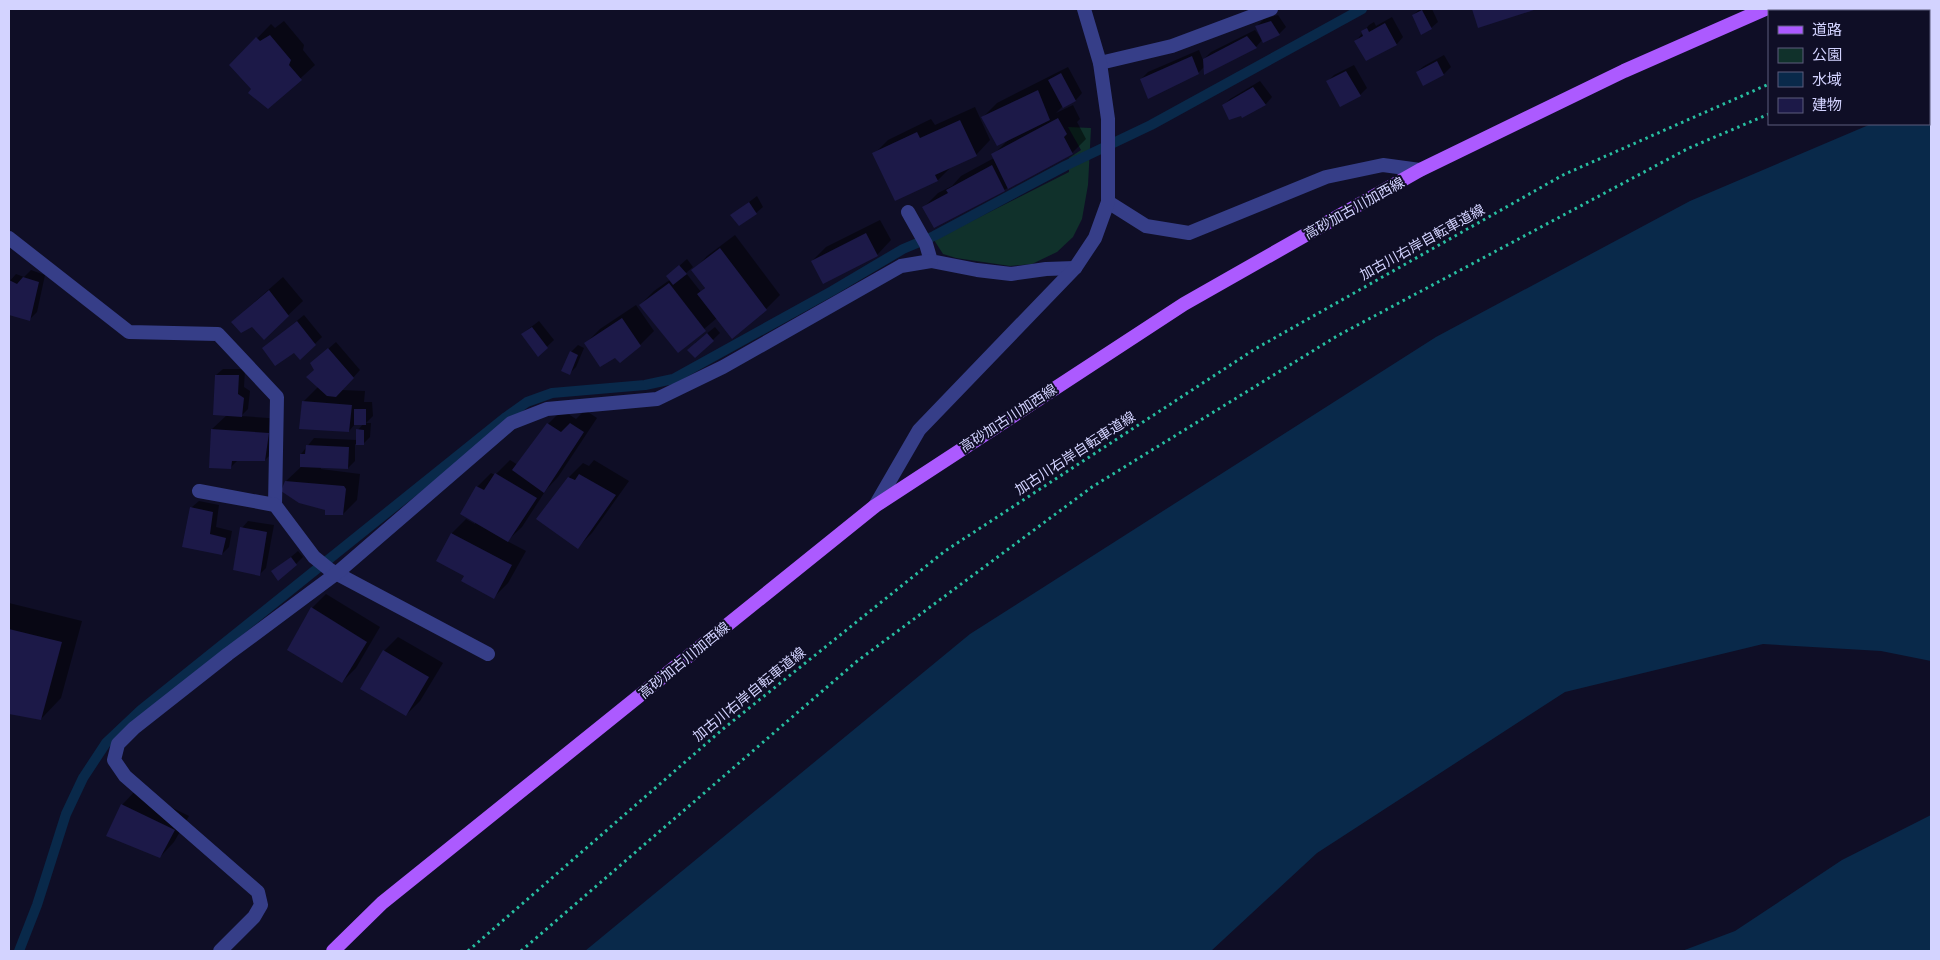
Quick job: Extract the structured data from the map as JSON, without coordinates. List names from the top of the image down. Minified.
{"streets":{"main road":["高砂加古川加西線"],"path":["加古川右岸自転車道線"]},"legend":["道路","公園","水域","建物"]}
